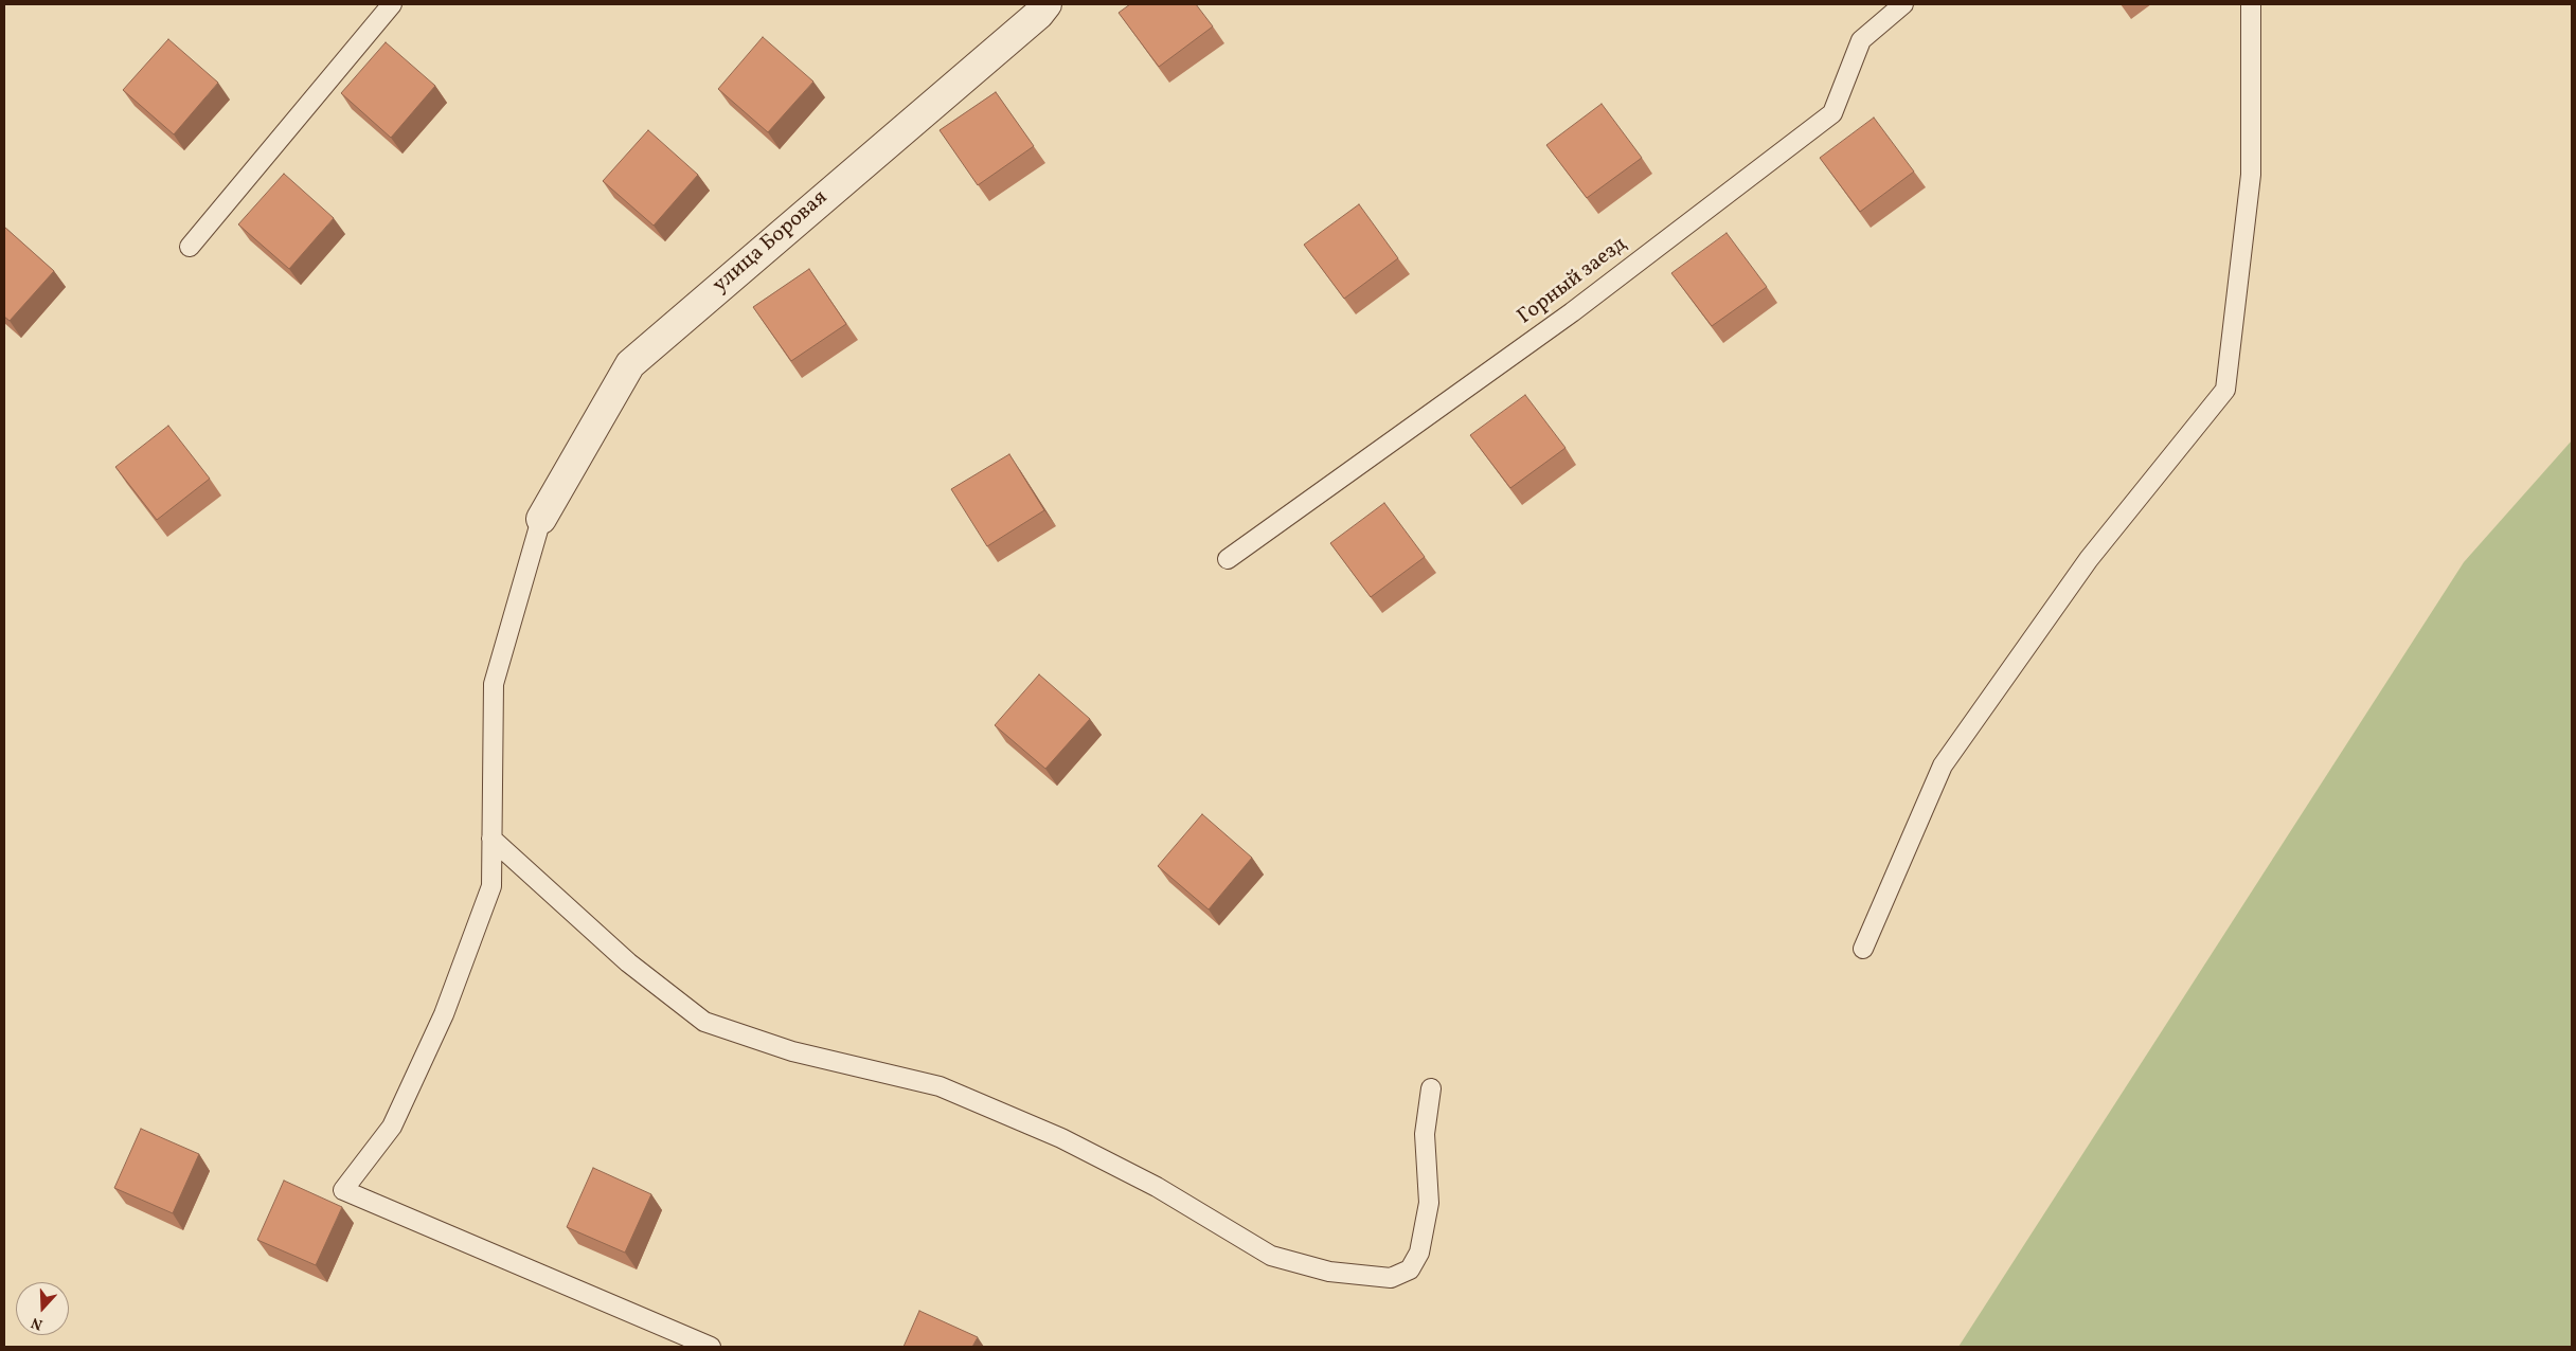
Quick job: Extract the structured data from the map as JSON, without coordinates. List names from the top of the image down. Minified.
{"streets":{"street":["улица Боровая"],"lane":["Горный заезд"]},"north":"bottom"}
